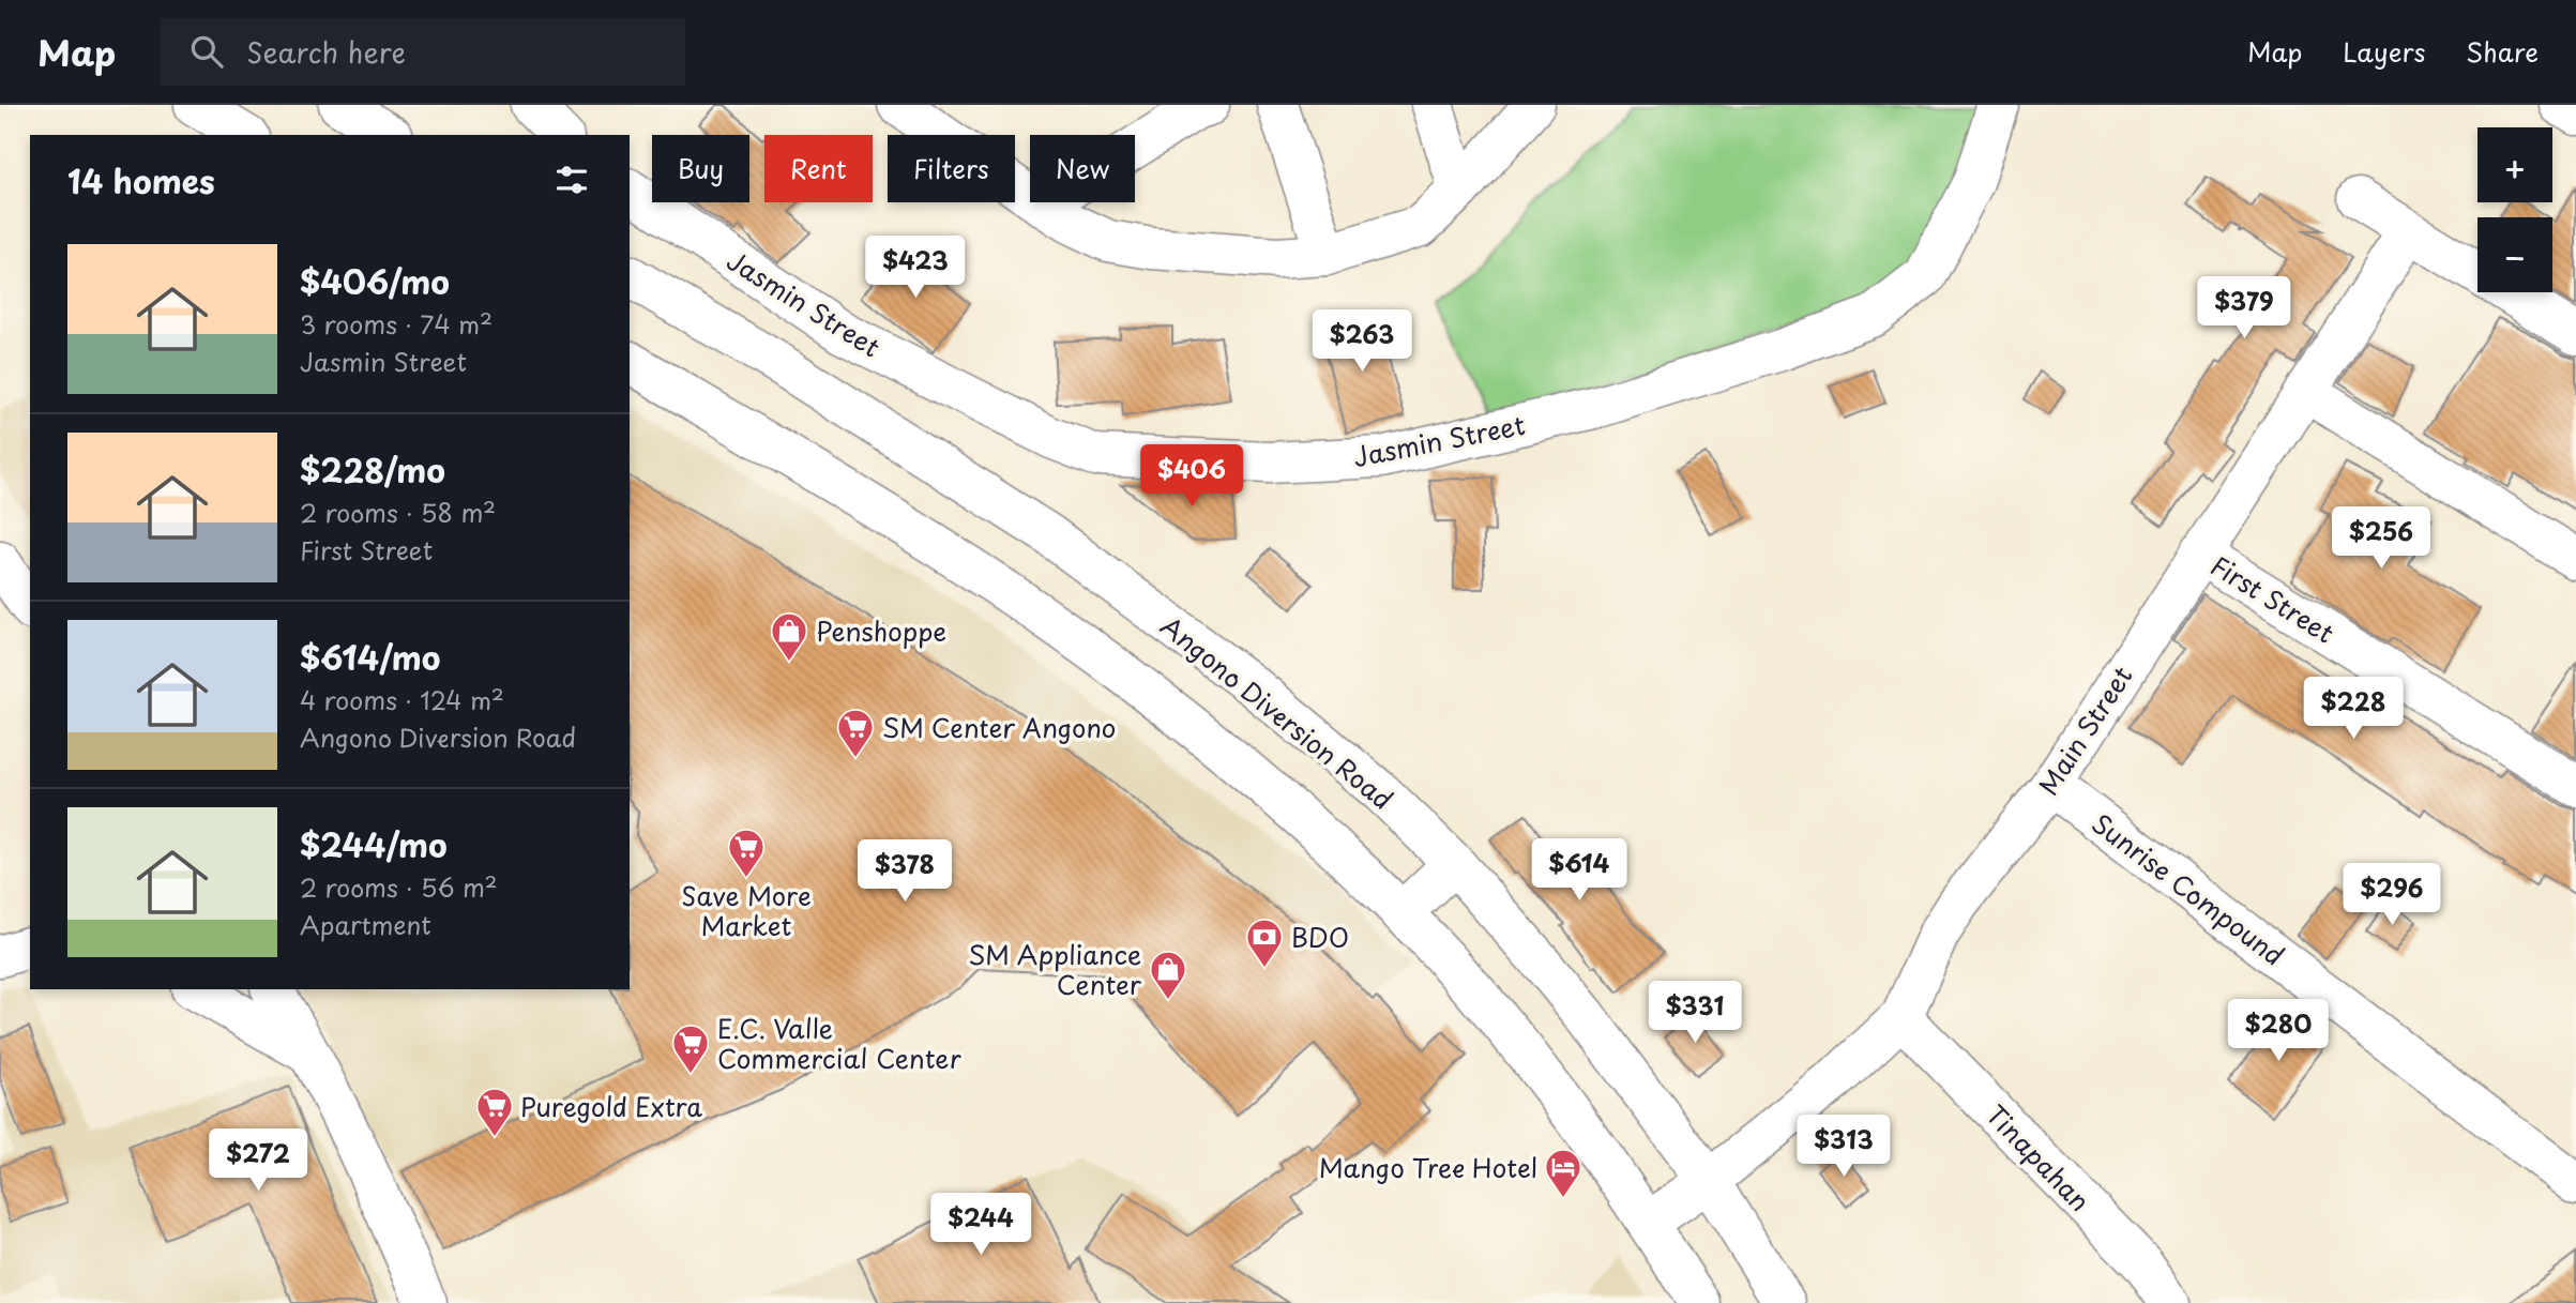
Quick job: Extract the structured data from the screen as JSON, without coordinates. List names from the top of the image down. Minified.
{"streets":{"street":["Jasmin Street","First Street","Angono Diversion Road","Main Street","Sunrise Compound","Tinapahan"]},"crossings":[["First Street","Main Street"],["Angono Diversion Road","Main Street"],["Main Street","Sunrise Compound"],["Main Street","Tinapahan"]],"places":{"shop":["Penshoppe","SM Appliance Center"],"supermarket":["SM Center Angono","Save More Market","E.C. Valle Commercial Center","Puregold Extra"],"bank":["BDO"],"hotel":["Mango Tree Hotel"]},"page":{"header":"Map","search":"Search here","nav":["Map","Layers","Share"],"map_buttons":["+","−"],"chip":["Buy","Rent","Filters","New"],"heading":"14 homes","list":[{"name":"$406/mo","note":"3 rooms · 74 m² · Jasmin Street"},{"name":"$228/mo","note":"2 rooms · 58 m² · First Street"},{"name":"$614/mo","note":"4 rooms · 124 m² · Angono Diversion Road"},{"name":"$244/mo","note":"2 rooms · 56 m² · Apartment"}],"price":["$423","$379","$263","$406","$256","$228","$614","$378","$296","$331","$280","$313","$272","$244"]}}
